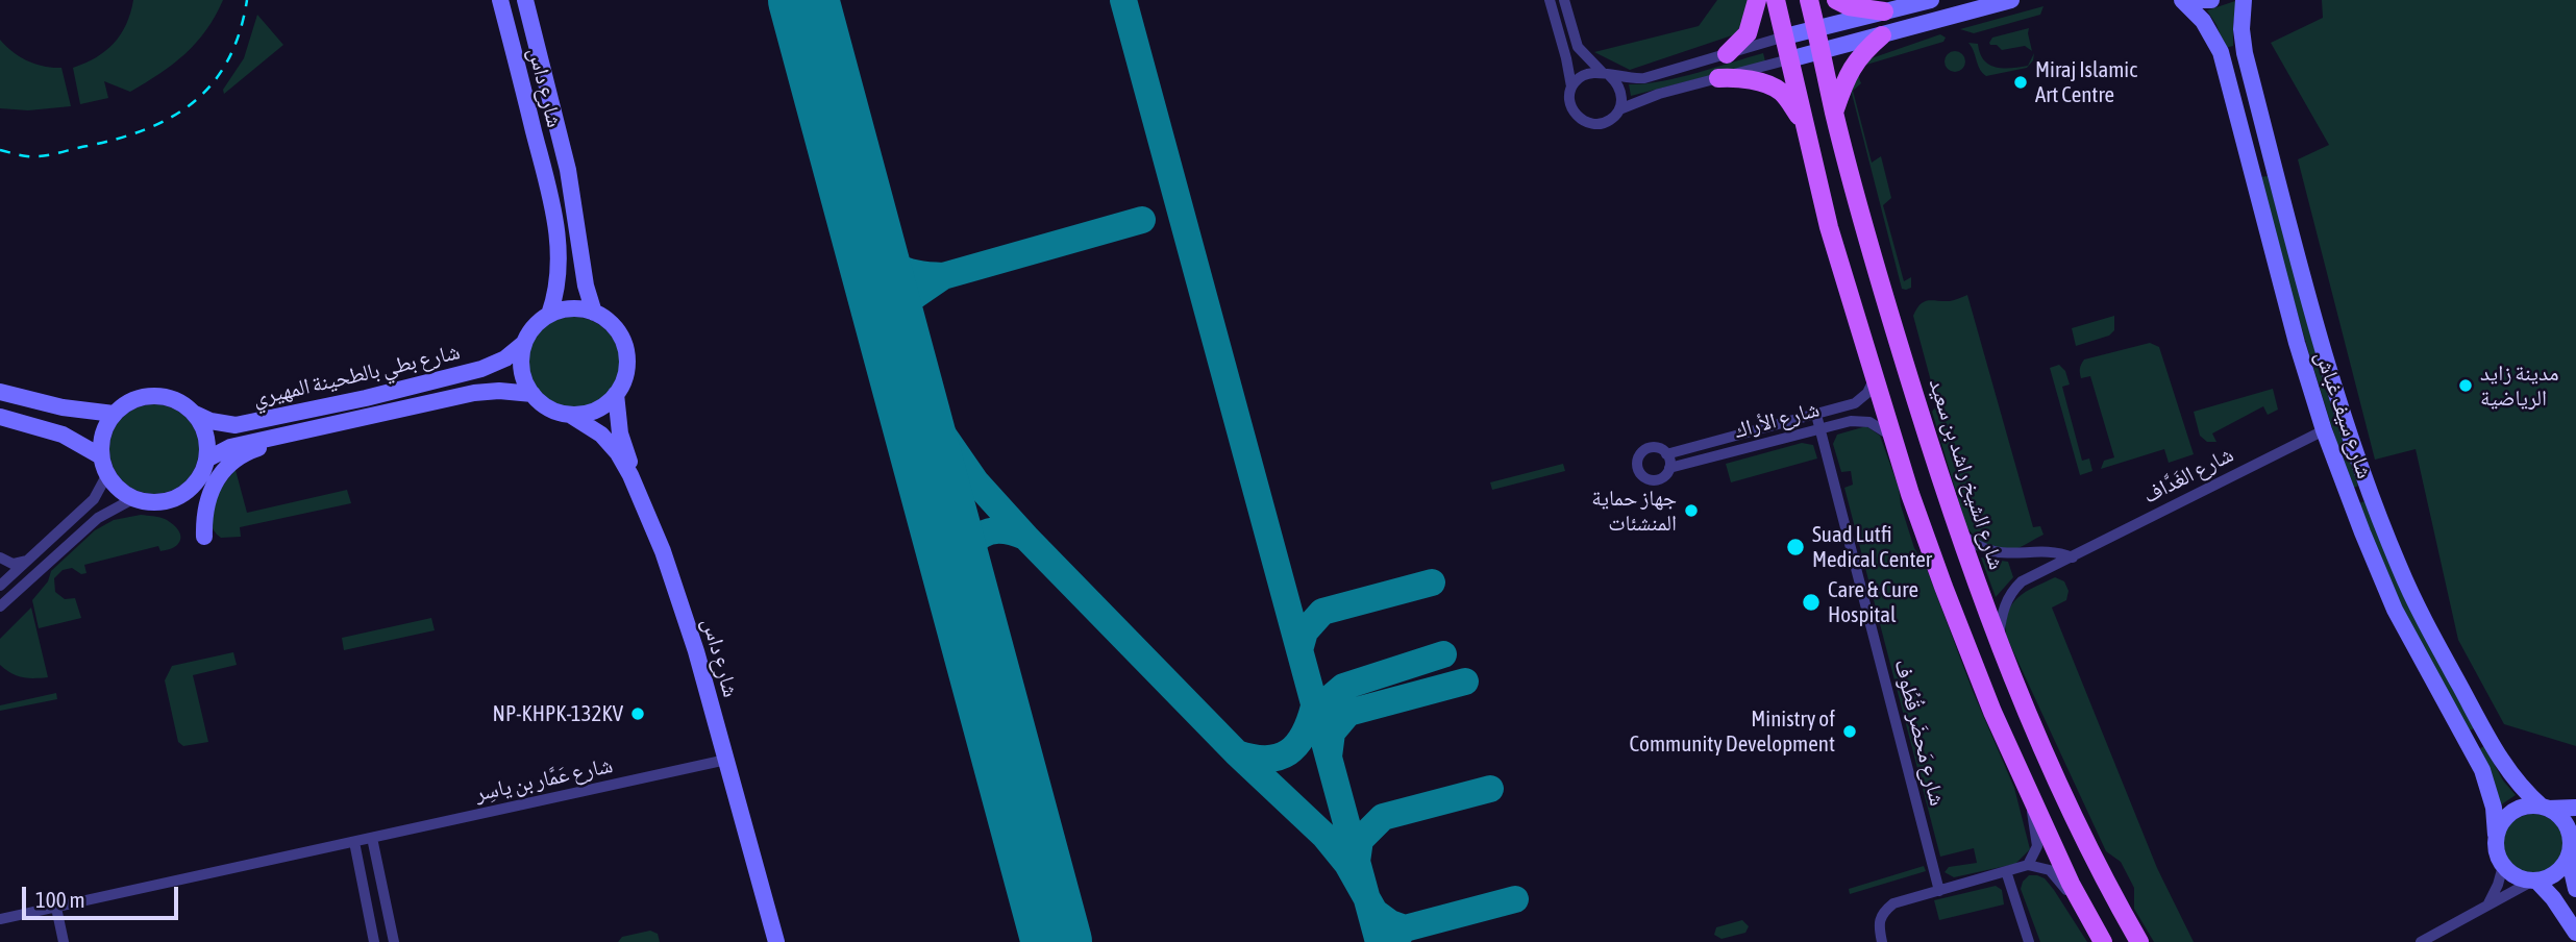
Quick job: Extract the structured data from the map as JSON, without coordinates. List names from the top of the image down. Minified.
{"streets":{"main road":["شارع الشيخ راشد بن سعيد"],"street":["شارع داس","شارع بطي بالطحينة المهيري","شارع سيف غباش","شارع الأراك","شارع الغَدَّاف","شارع مَحضَر قُطُوف","شارع عَمَّار بن ياسِر"]},"crossings":[["شارع داس","شارع بطي بالطحينة المهيري"],["شارع داس","شارع عَمَّار بن ياسِر"],["شارع سيف غباش","شارع الغَدَّاف"],["شارع الأراك","شارع مَحضَر قُطُوف"],["شارع الشيخ راشد بن سعيد","شارع الغَدَّاف"]],"places":["Miraj Islamic Art Centre","مدينة زايد الرياضية","جهاز حماية المنشئات","Suad Lutfi Medical Center","Care & Cure Hospital","NP-KHPK-132KV","Ministry of Community Development"],"scale_bar":"100 m"}
